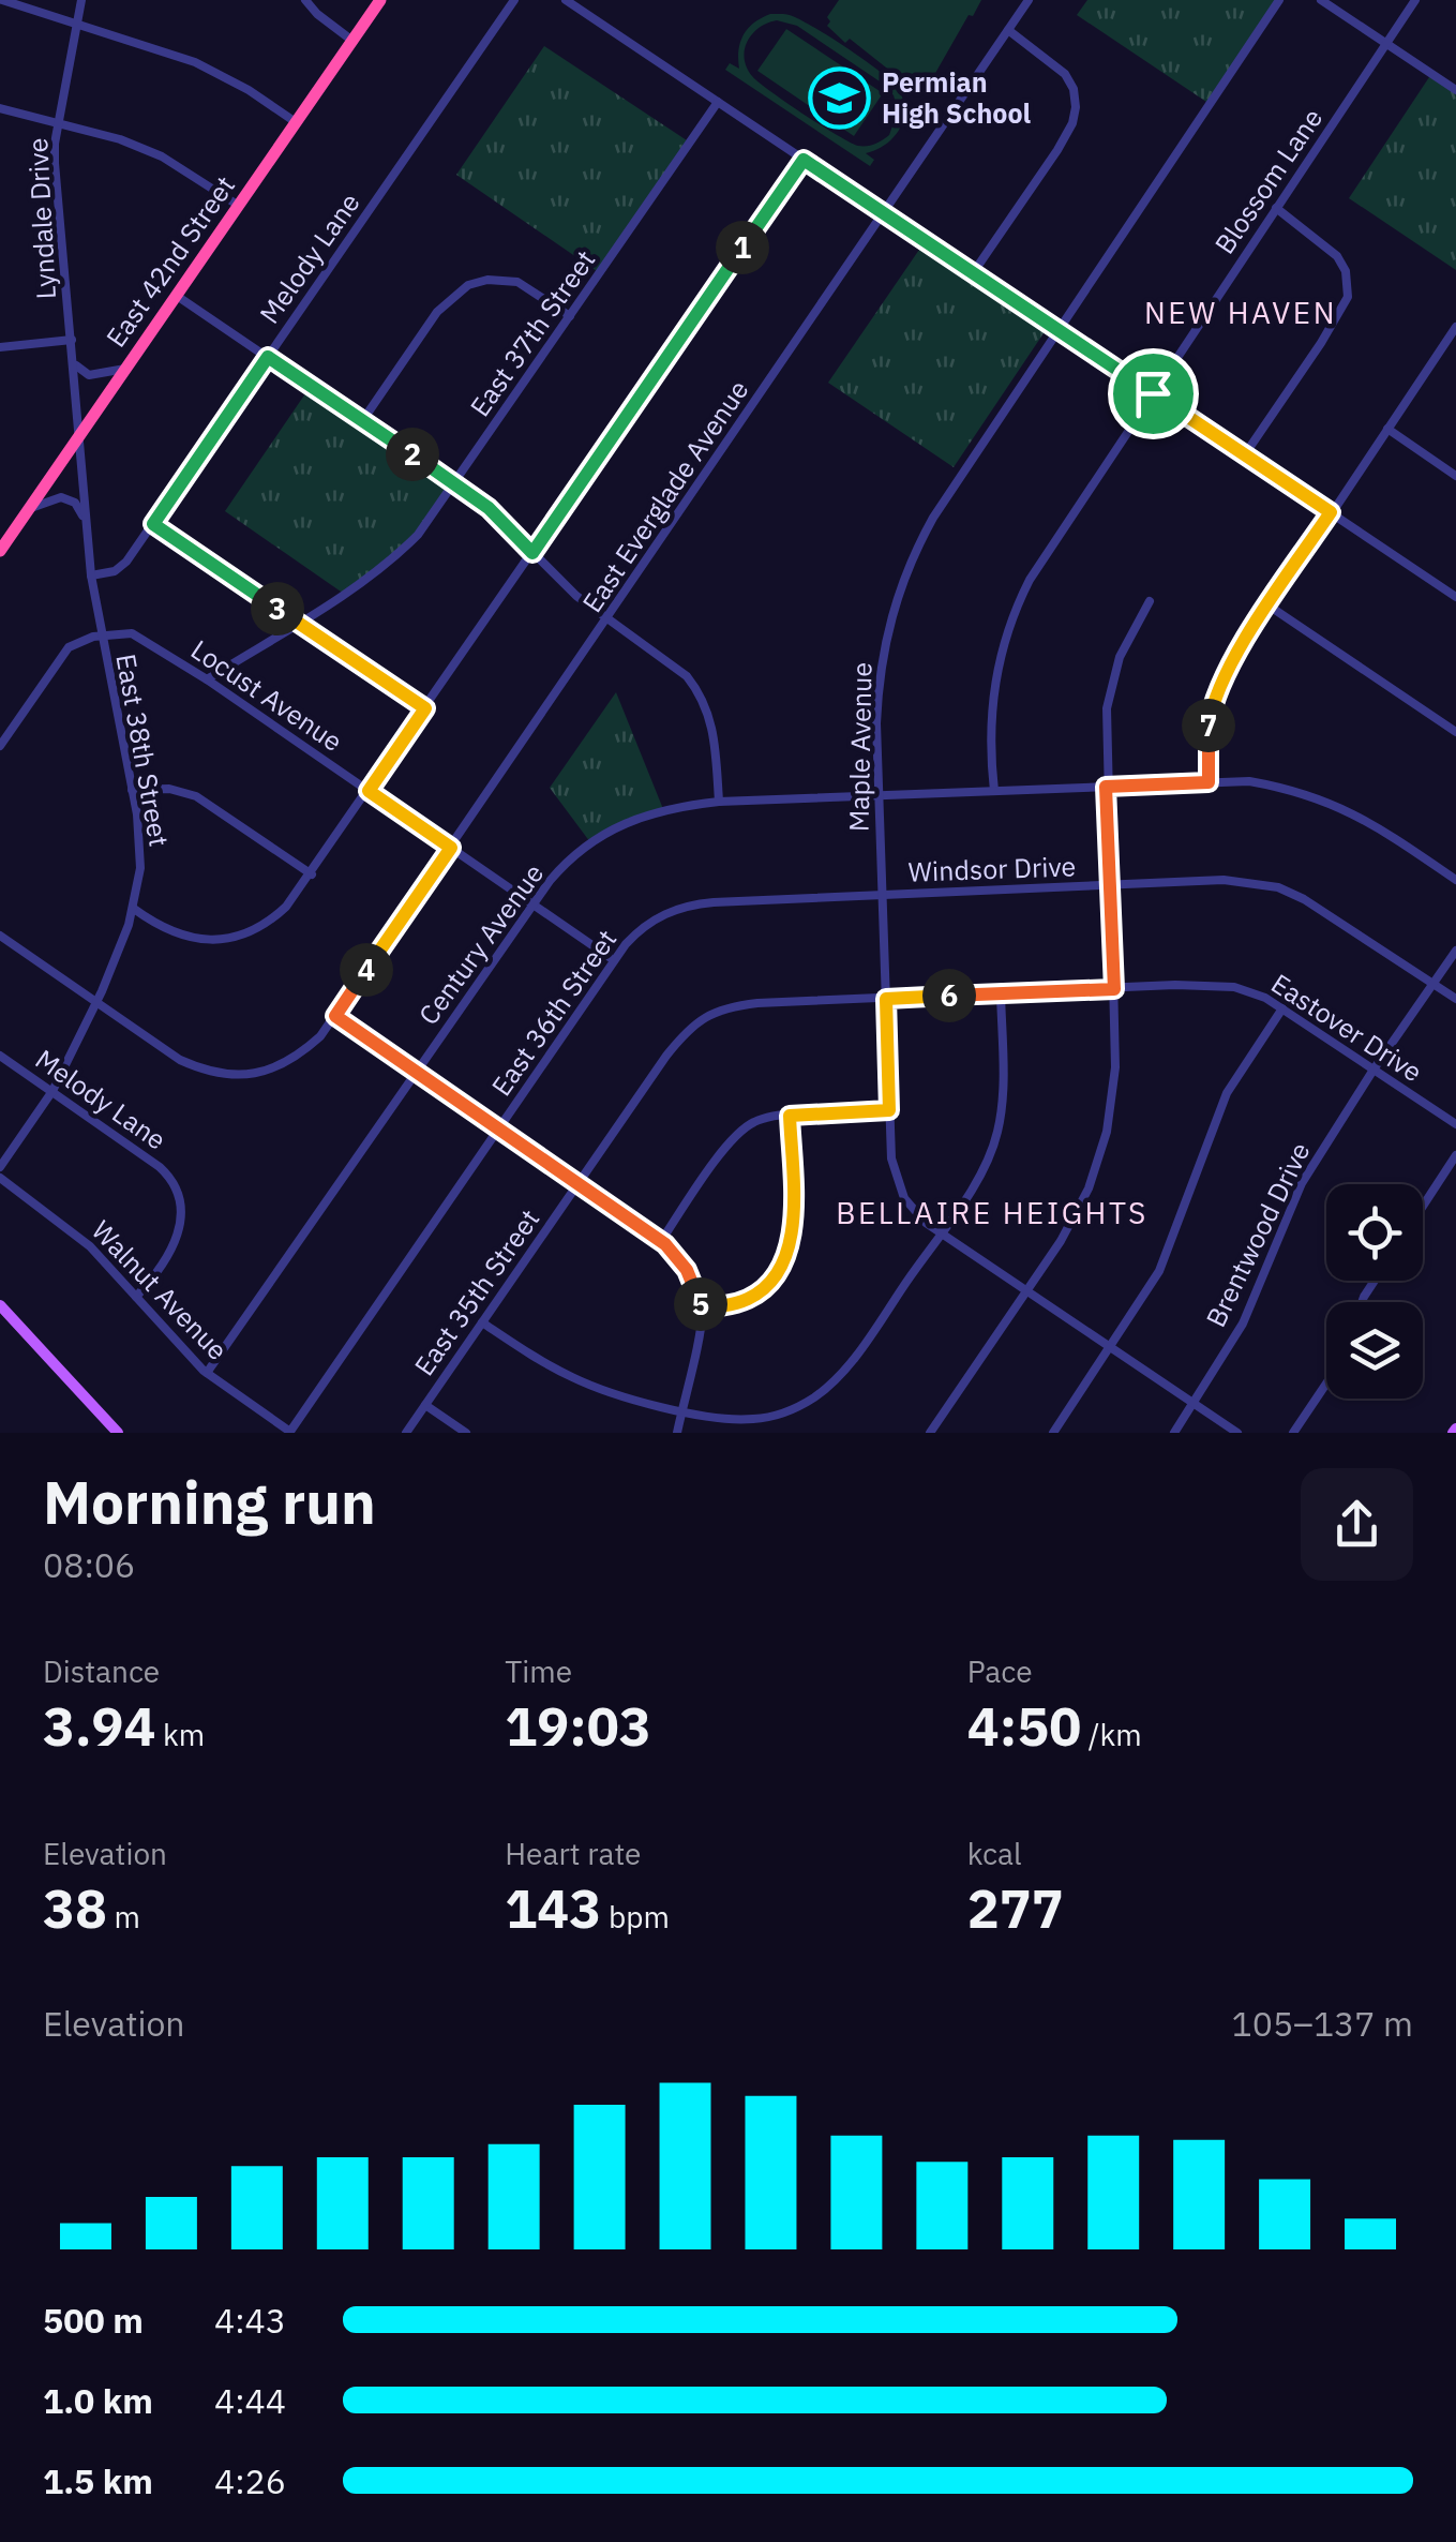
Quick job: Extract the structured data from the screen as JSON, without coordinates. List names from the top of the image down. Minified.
{"streets":{"highway":["East 42nd Street"],"street":["Blossom Lane","Lyndale Drive","Melody Lane","East 37th Street","East Everglade Avenue","Locust Avenue","Maple Avenue","East 38th Street","Windsor Drive","Century Avenue","East 36th Street","Eastover Drive","Brentwood Drive","Walnut Avenue","East 35th Street"]},"crossings":[["Blossom Lane","Century Avenue"],["Lyndale Drive","East 42nd Street"],["Lyndale Drive","East 38th Street"],["Melody Lane","East 38th Street"],["Melody Lane","Walnut Avenue"],["East 42nd Street","East 38th Street"],["East 37th Street","Locust Avenue"],["East Everglade Avenue","Locust Avenue"],["East Everglade Avenue","East 38th Street"],["Locust Avenue","East 38th Street"],["Locust Avenue","Century Avenue"],["Locust Avenue","East 36th Street"],["Maple Avenue","Windsor Drive"],["Maple Avenue","Century Avenue"],["Maple Avenue","East 36th Street"],["Maple Avenue","Eastover Drive"],["Maple Avenue","Brentwood Drive"],["Maple Avenue","East 35th Street"],["Windsor Drive","East 36th Street"],["Windsor Drive","Brentwood Drive"],["Century Avenue","Walnut Avenue"],["East 36th Street","Walnut Avenue"],["Eastover Drive","Brentwood Drive"],["Eastover Drive","East 35th Street"]],"districts":["NEW HAVEN","BELLAIRE HEIGHTS"],"places":{"school or university":["Permian High School"]},"page":{"pins":["1","2","3","7","4","6","5"],"heading":["Morning run","08:06"],"stats":[["Distance","3.94 km"],["Time","19:03"],["Pace","4:50 /km"],["Elevation","38 m"],["Heart rate","143 bpm"],["kcal","277"]],"chart":["Elevation","105–137 m"],"list":[{"name":"500 m","note":"4:43"},{"name":"1.0 km","note":"4:44"},{"name":"1.5 km","note":"4:26"}]}}
